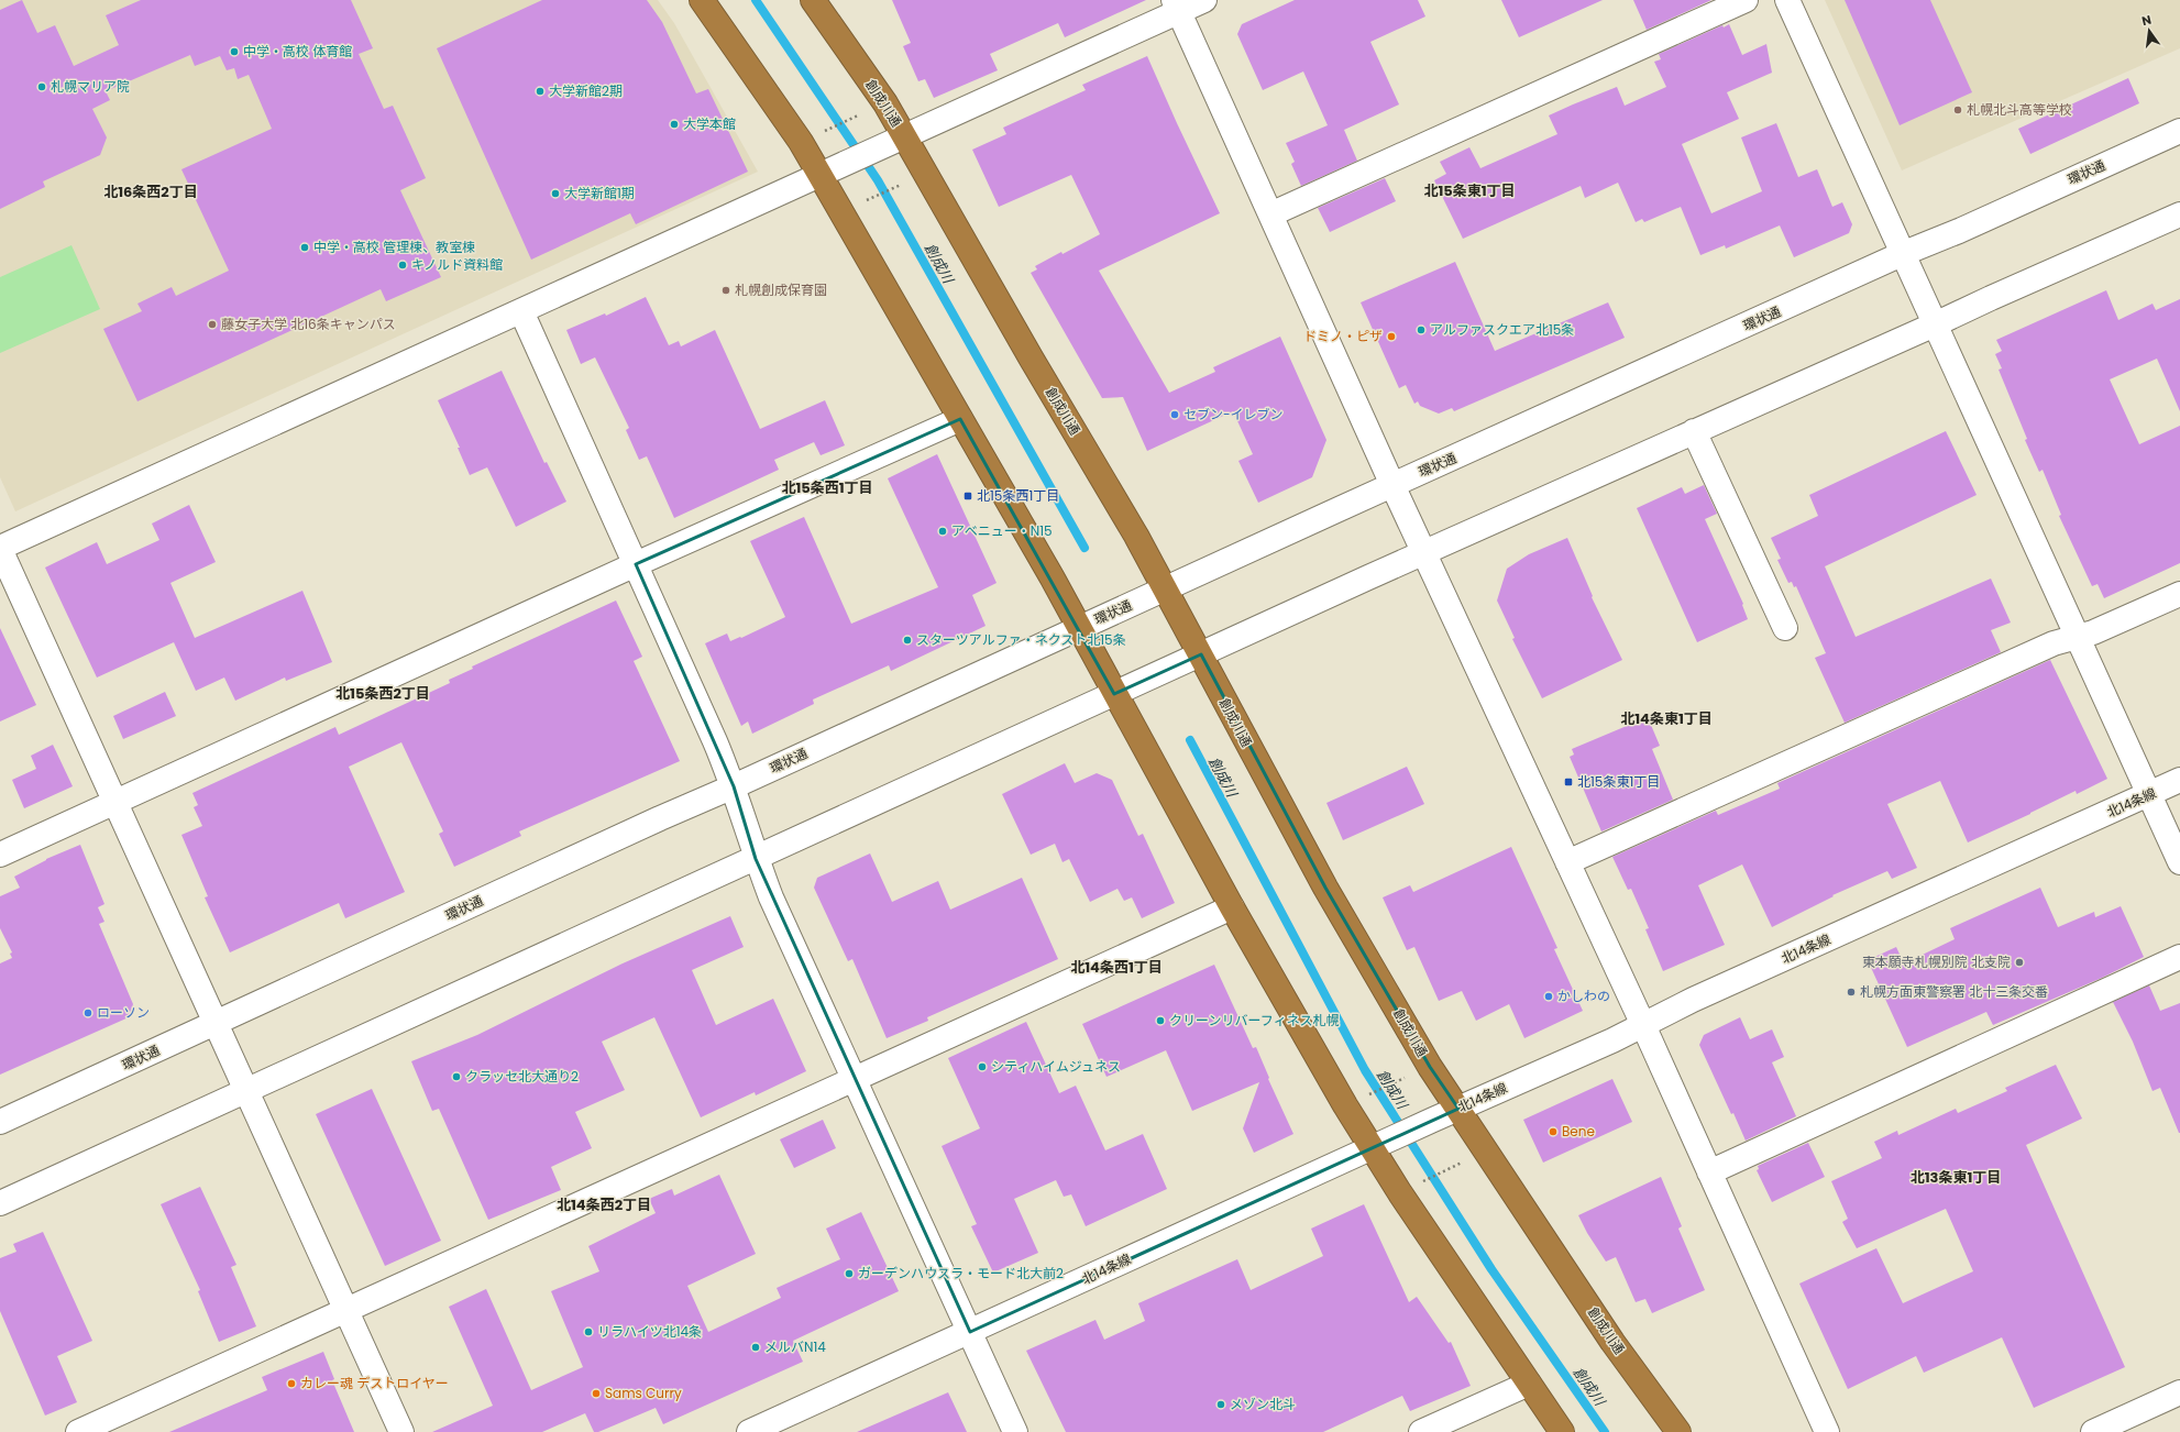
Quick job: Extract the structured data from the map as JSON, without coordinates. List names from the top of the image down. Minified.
{"streets":{"highway":["創成川通"],"street":["環状通","北14条線"]},"crossings":[["創成川通","環状通"],["創成川通","北14条線"]],"districts":["北15条東1丁目","北16条西2丁目","北15条西1丁目","北15条西2丁目","北14条東1丁目","北14条西1丁目","北13条東1丁目","北14条西2丁目"],"water":["創成川"],"places":{"other":["中学・高校 体育館","札幌マリア院","大学新館2期","札幌北斗高等学校","大学本館","大学新館1期","中学・高校 管理棟、教室棟","キノルド資料館","札幌創成保育園","藤女子大学 北16条キャンパス","アルファスクエア北15条","ドミノ・ピザ","セブン-イレブン","アベニュー・N15","スターツアルファ・ネクスト北15条","東本願寺札幌別院 北支院","札幌方面東警察署 北十三条交番","かしわの","ローソン","クリーンリバーフィネス札幌","シティハイムジュネス","クラッセ北大通り2","Bene","ガーデンハウスラ・モード北大前2","リラハイツ北14条","メルバN14","カレー魂 デストロイヤー","Sams Curry","メゾン北斗"],"transit":["北15条西1丁目","北15条東1丁目"]},"north":"top"}
